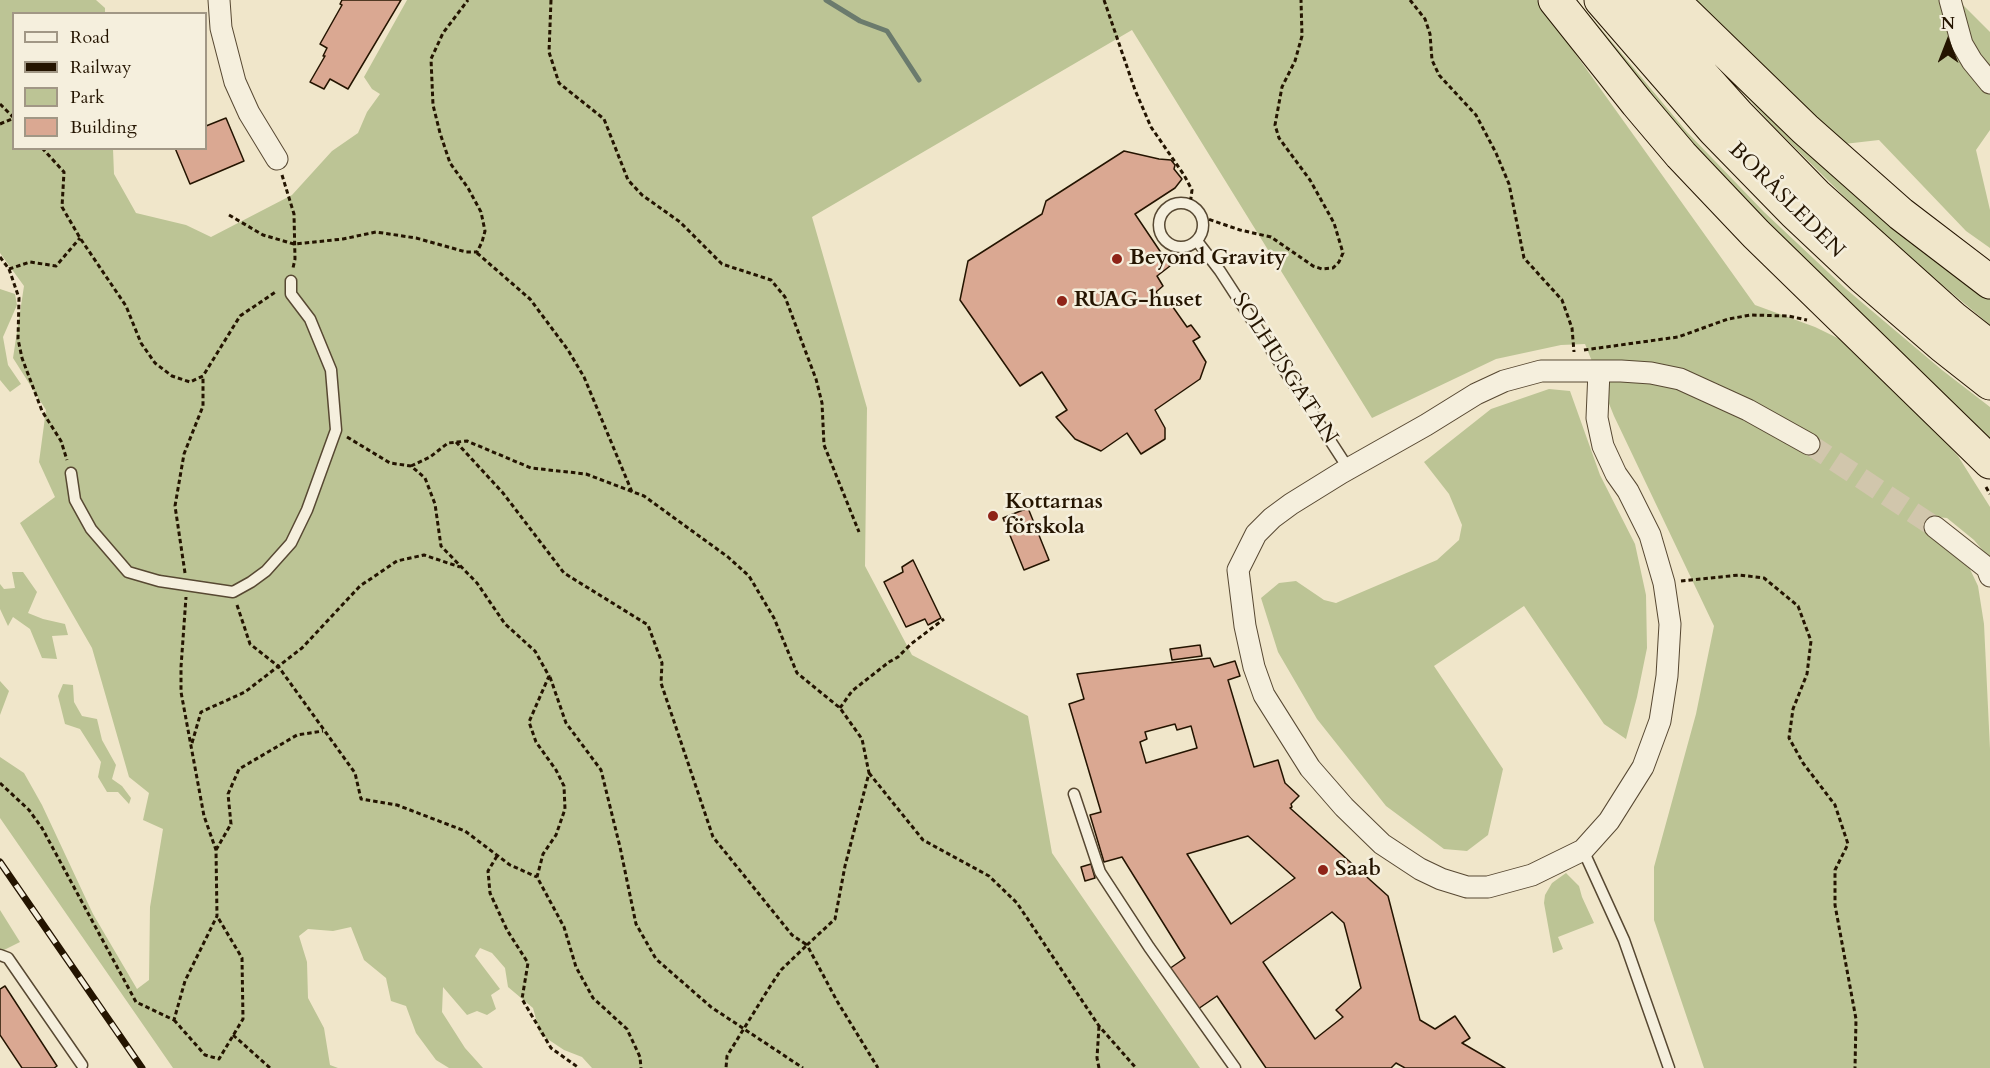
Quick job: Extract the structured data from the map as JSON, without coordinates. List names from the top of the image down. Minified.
{"streets":{"highway":["BORÅSLEDEN"],"street":["SOLHUSGATAN"]},"places":["Beyond Gravity","RUAG-huset","Kottarnas förskola","Saab"],"legend":["Road","Railway","Park","Building"],"north":"top"}
